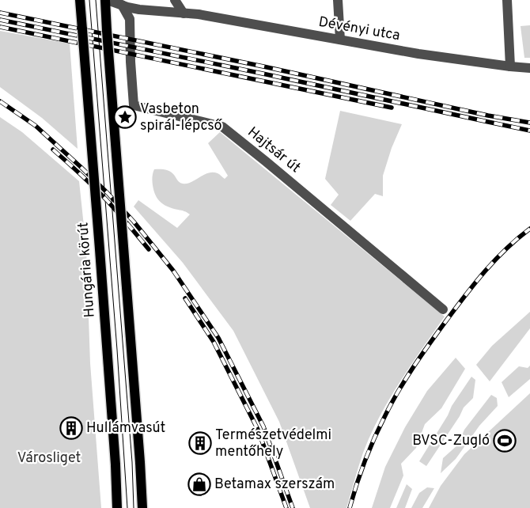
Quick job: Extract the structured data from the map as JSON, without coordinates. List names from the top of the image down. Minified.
{"streets":{"main road":["Hungária körút"],"street":["Dévényi utca","Hajtsár út"]},"crossings":[["Dévényi utca","Hajtsár út"]],"parks":["Városliget"],"places":{"place":["Vasbeton spirál-lépcső"],"building":["Hullámvasút","Természetvédelmi mentőhely"],"sports":["BVSC-Zugló"],"shop":["Betamax szerszám"]}}
